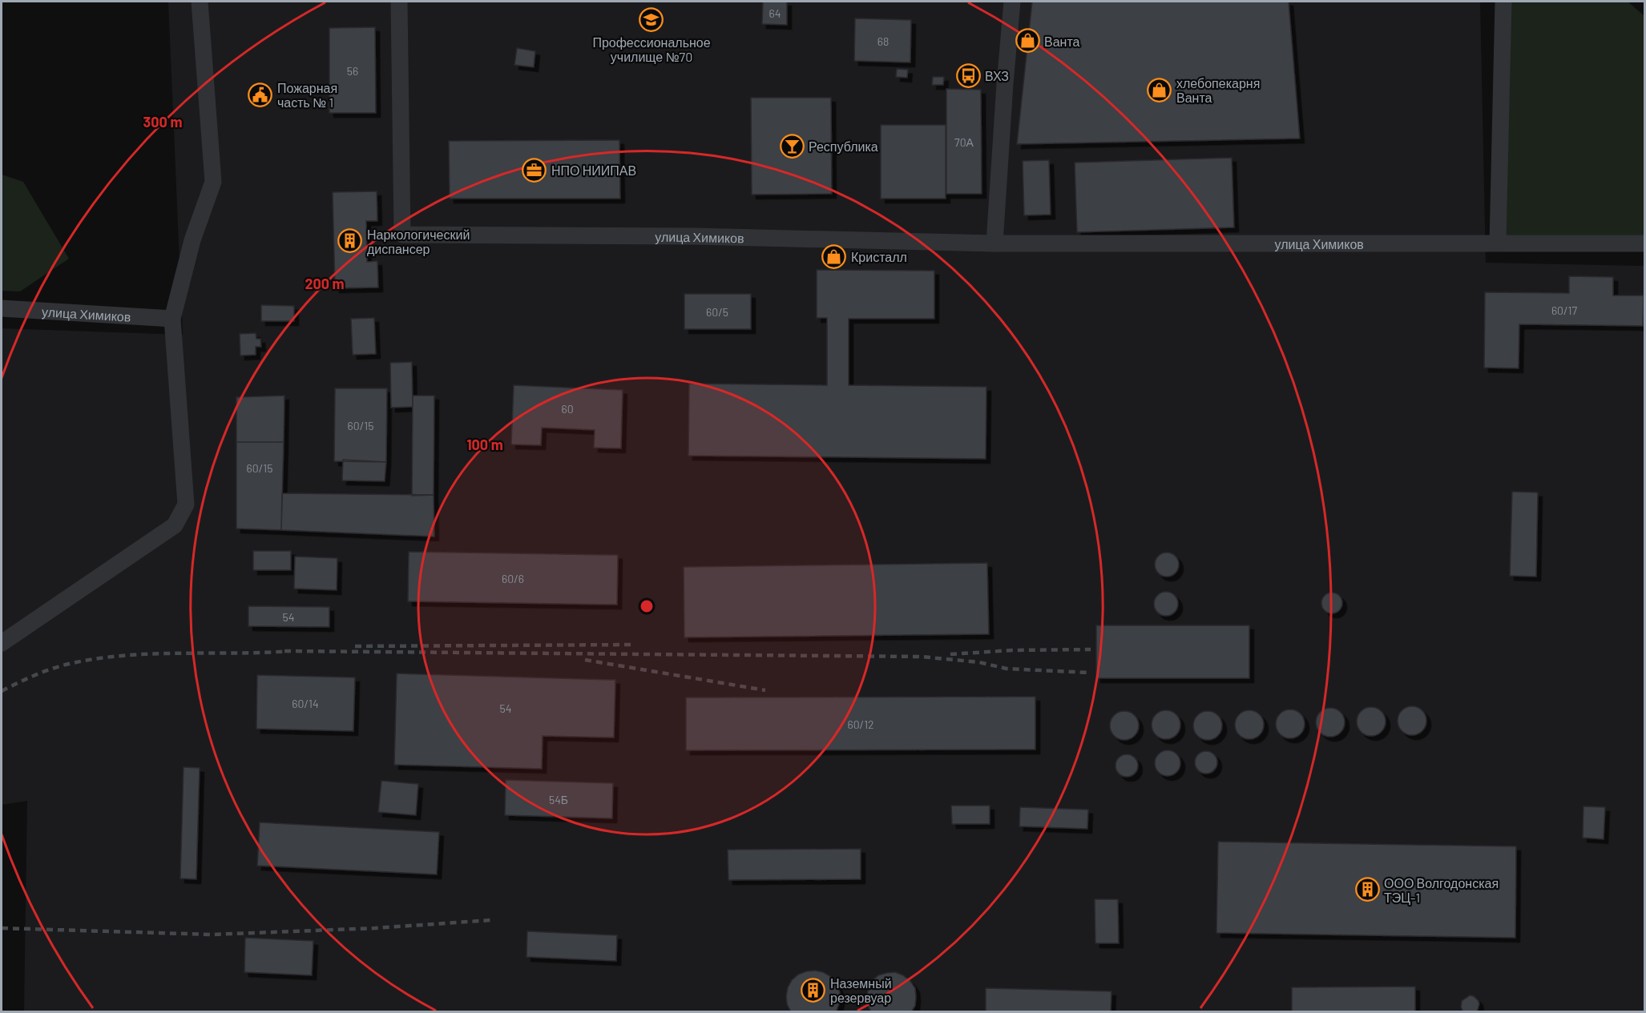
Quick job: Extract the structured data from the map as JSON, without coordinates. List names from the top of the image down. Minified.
{"streets":{"street":["улица Химиков"]},"places":{"school or university":["Профессиональное училище №70"],"shop":["Ванта","хлебопекарня Ванта","Кристалл"],"bus stop":["ВХЗ"],"public building":["Пожарная часть № 1"],"bar":["Республика"],"office":["НПО НИИПАВ"],"building":["Наркологический диспансер","ООО Волгодонская ТЭЦ-1","Наземный резервуар"]},"house_numbers":["64","68","56","70А","60/17","60/5","60","60/15","60/15","60/6","54","60/14","54","60/12","54Б"],"rings":["300 m","200 m","100 m"]}
